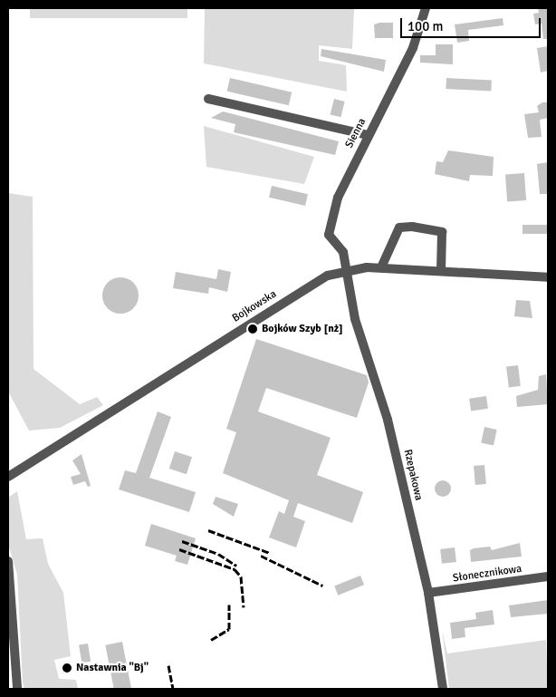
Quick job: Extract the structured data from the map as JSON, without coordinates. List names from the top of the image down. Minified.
{"streets":{"street":["Sienna","Bojkowska","Rzepakowa","Słonecznikowa"]},"crossings":[["Sienna","Bojkowska"],["Sienna","Rzepakowa"],["Bojkowska","Rzepakowa"],["Rzepakowa","Słonecznikowa"]],"places":["Bojków Szyb [nż]","Nastawnia \"Bj\""],"scale_bar":"100 m"}
